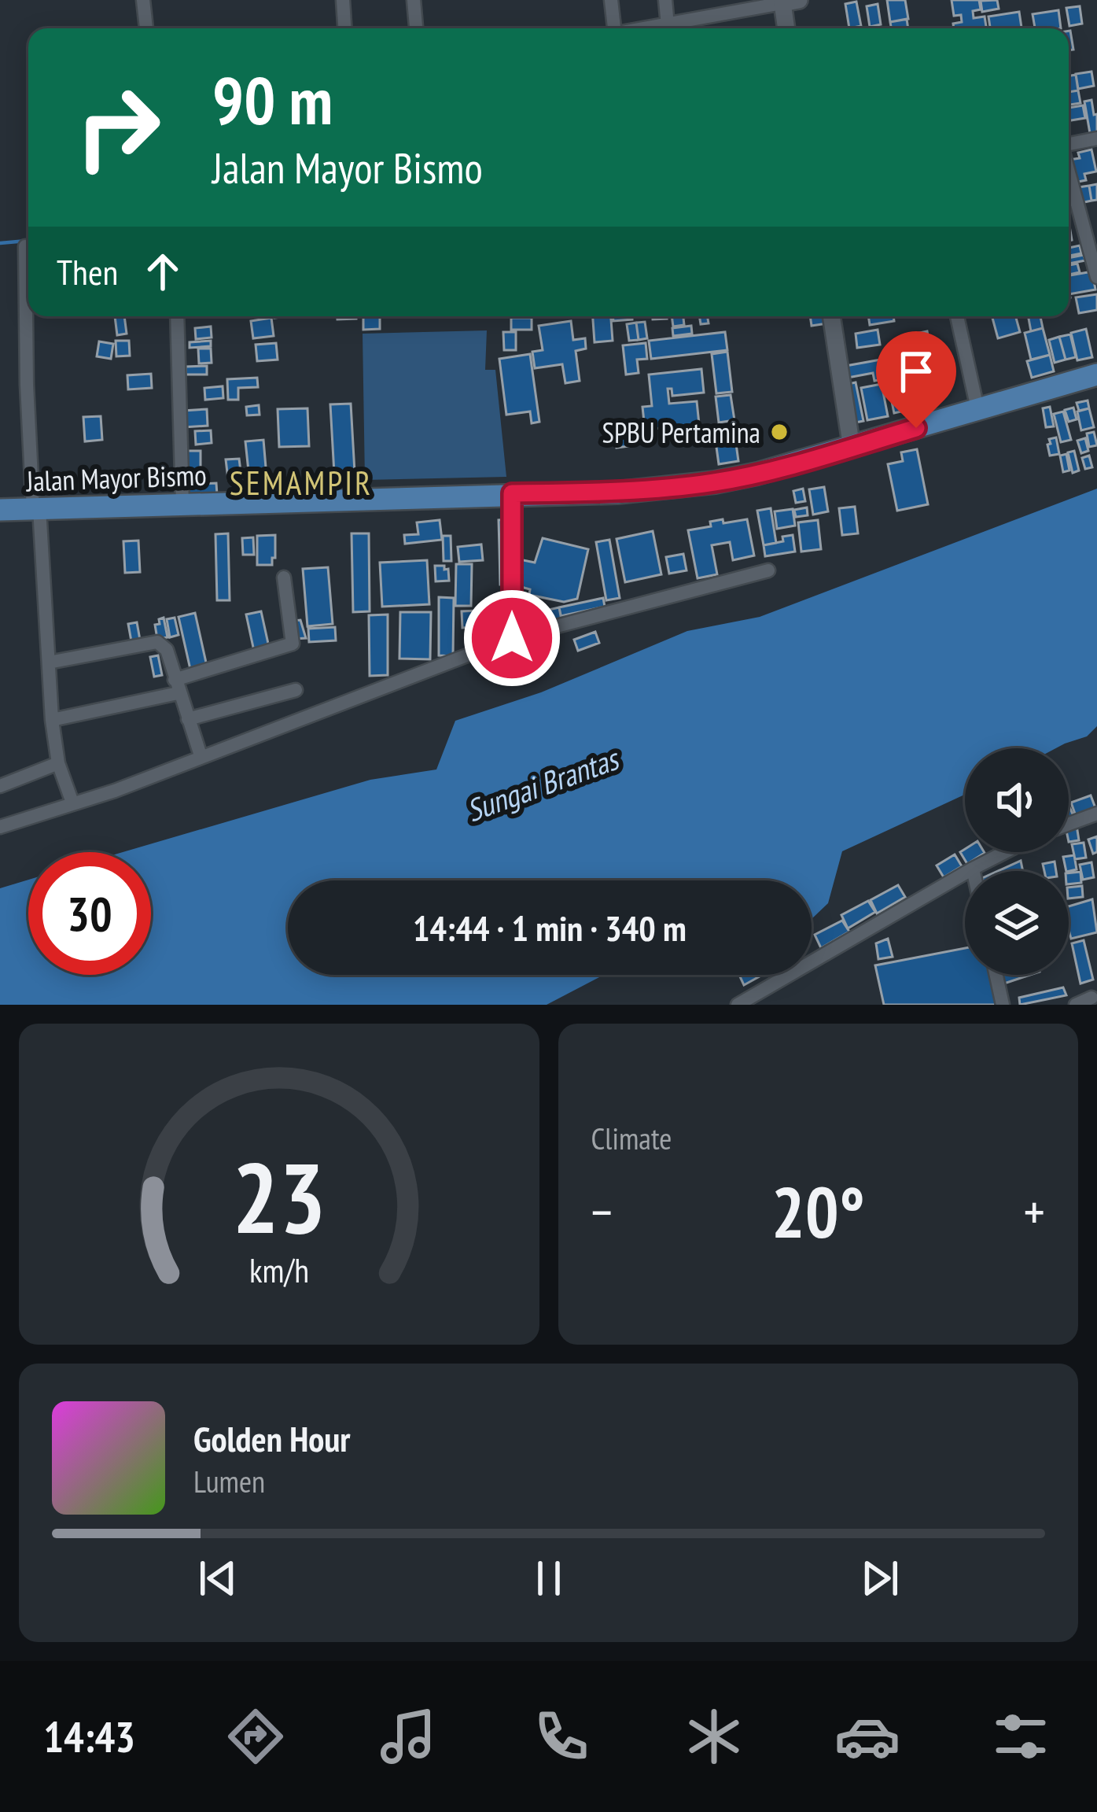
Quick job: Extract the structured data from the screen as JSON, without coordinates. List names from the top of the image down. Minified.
{"streets":{"main road":["Jalan Mayor Bismo"]},"districts":["SEMAMPIR"],"water":["Sungai Brantas"],"places":["SPBU Pertamina"],"page":{"turn":["90 m","Jalan Mayor Bismo"],"then":"Then","limit":"30","trip":"14:44 · 1 min · 340 m","tile":"Climate","heat":["−","20°","+"],"song":["Golden Hour","Lumen"],"tabs":"14:43","gauge":["23","km/h"]}}
